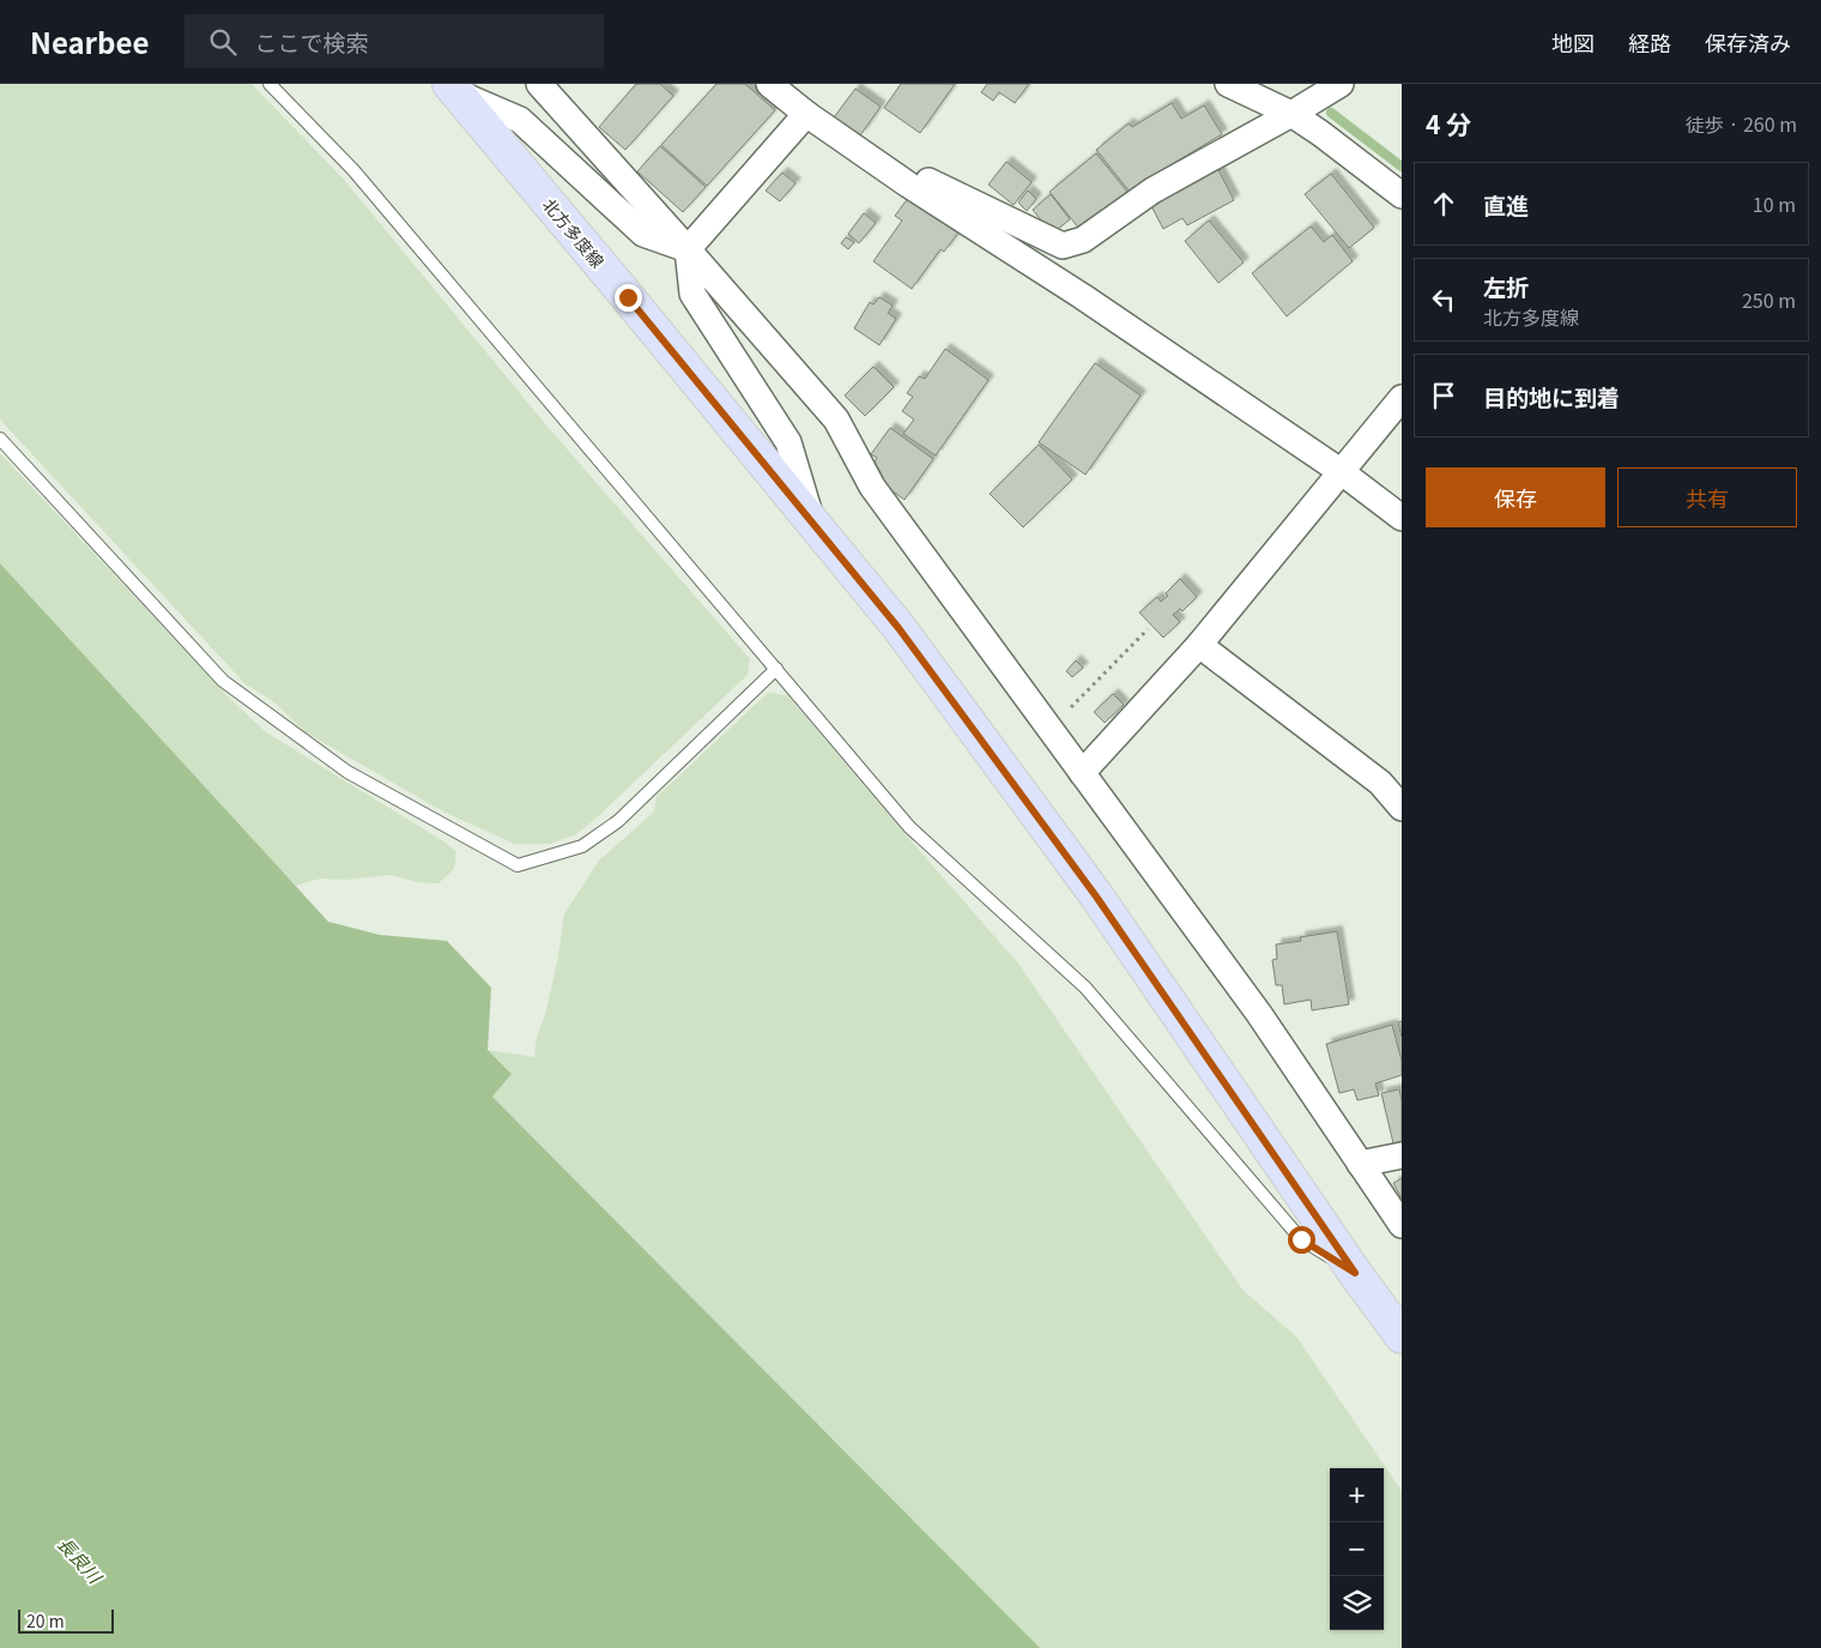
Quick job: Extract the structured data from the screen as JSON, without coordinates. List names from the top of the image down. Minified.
{"streets":{"main road":["北方多度線"]},"water":["長良川"],"scale_bar":"20 m","page":{"header":"Nearbee","search":"ここで検索","nav":["地図","経路","保存済み"],"heading":["4 分","徒歩 · 260 m"],"list":[["直進","10 m"],["左折","北方多度線","250 m"],"目的地に到着"],"buttons":["保存","共有"],"map_buttons":["+","−"],"scale":"20 m"}}
